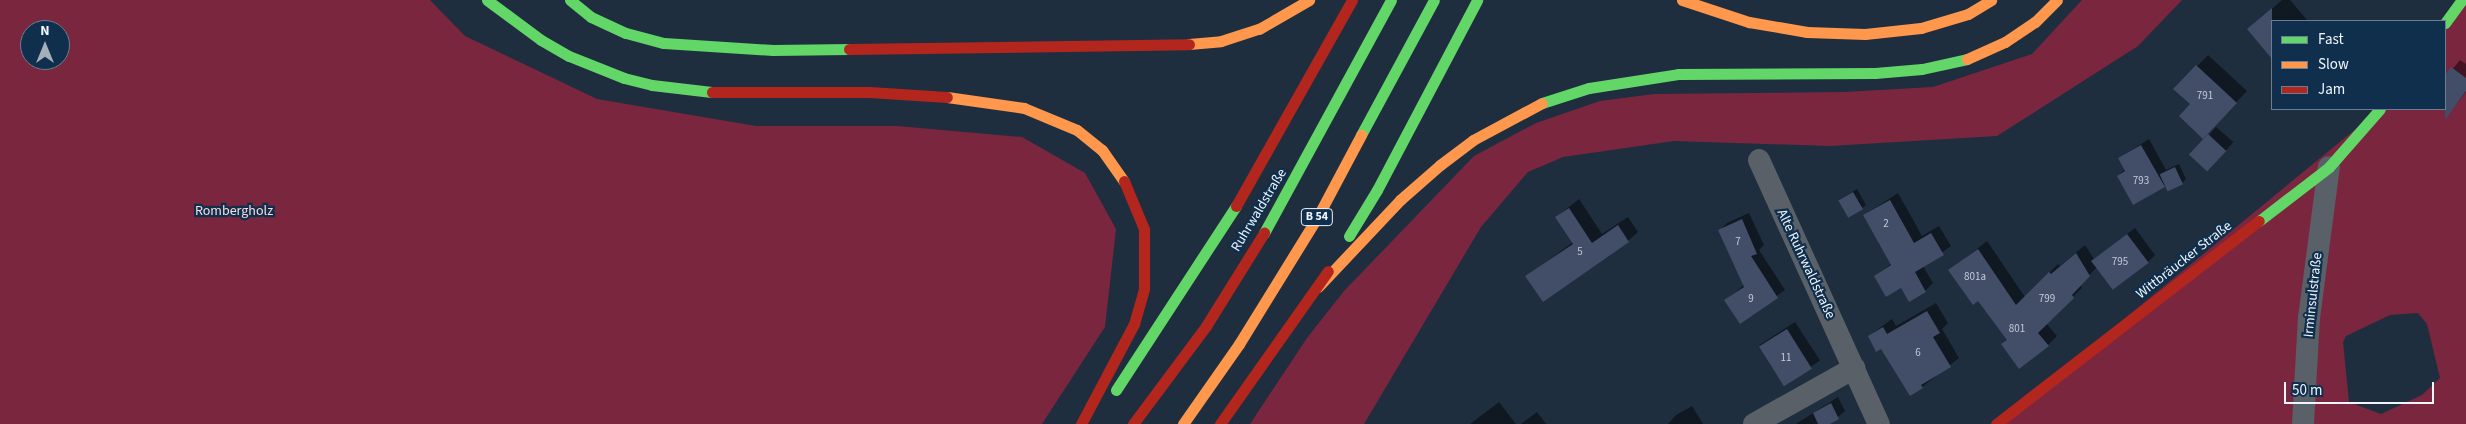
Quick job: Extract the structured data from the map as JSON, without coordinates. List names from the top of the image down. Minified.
{"streets":{"main road":["Ruhrwaldstraße","B 54","Wittbräucker Straße"],"street":["Alte Ruhrwaldstraße","Irminsulstraße"]},"crossings":[["Wittbräucker Straße","Irminsulstraße"]],"parks":["Rombergholz"],"house_numbers":["791","793","2","7","5","795","801a","9","799","801","6","11"],"legend":["Fast","Slow","Jam"],"scale_bar":"50 m","north":"top"}
